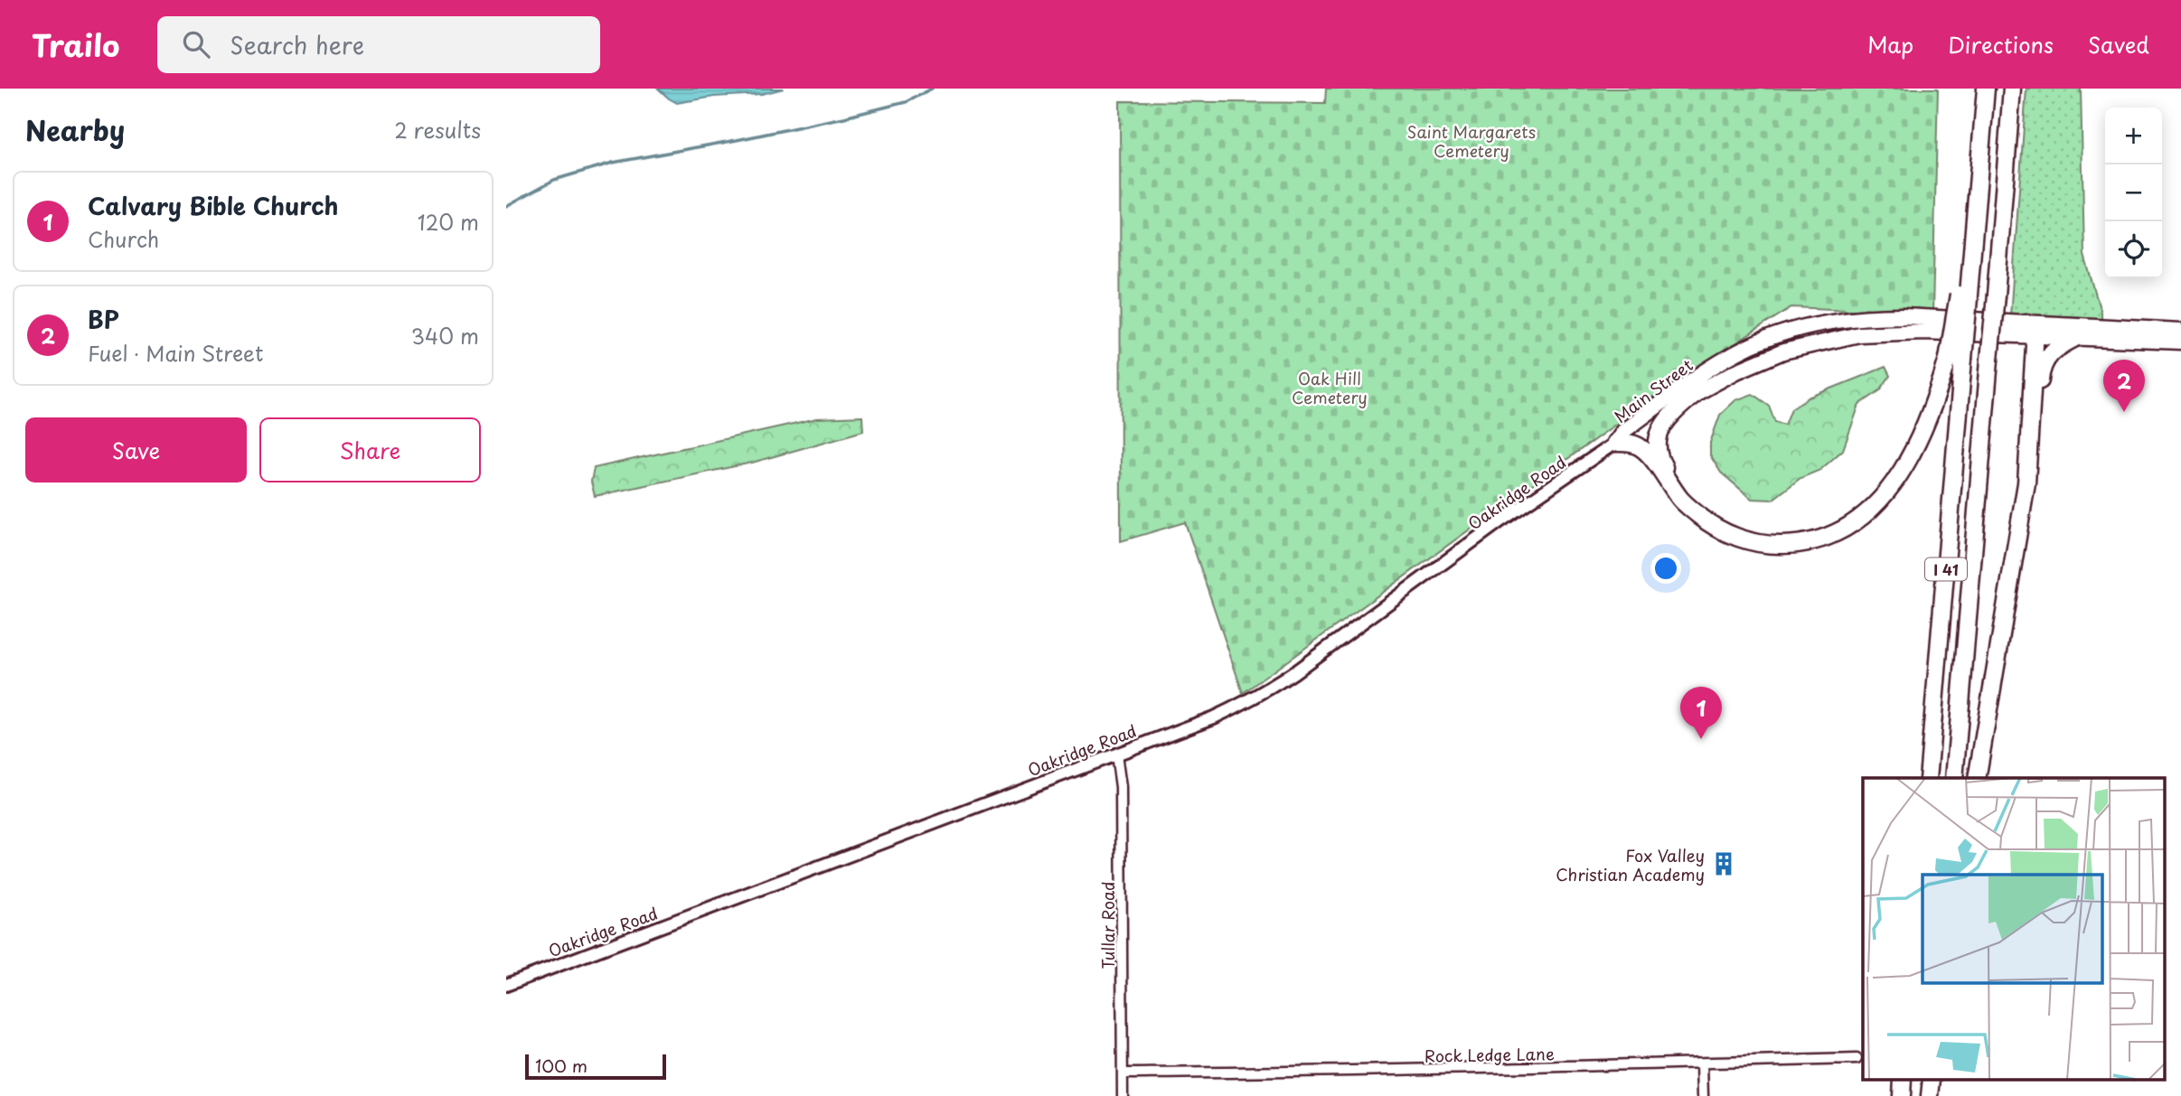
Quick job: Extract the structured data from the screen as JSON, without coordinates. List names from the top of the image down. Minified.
{"streets":{"highway":["I 41"],"main road":["Main Street"],"street":["Oakridge Road","Tullar Road","Rock Ledge Lane"]},"crossings":[["Main Street","Oakridge Road"],["Oakridge Road","Tullar Road"],["Tullar Road","Rock Ledge Lane"]],"parks":["Saint Margarets Cemetery","Oak Hill Cemetery"],"places":{"building":["Fox Valley Christian Academy"]},"scale_bar":"100 m","page":{"header":"Trailo","search":"Search here","nav":["Map","Directions","Saved"],"heading":["Nearby","2 results"],"map_buttons":["+","−"],"list":[{"mark":"1","name":"Calvary Bible Church","note":"Church","value":"120 m"},{"mark":"2","name":"BP","note":"Fuel · Main Street","value":"340 m"}],"pins":["2","1"],"buttons":["Save","Share"],"scale":"100 m"}}
